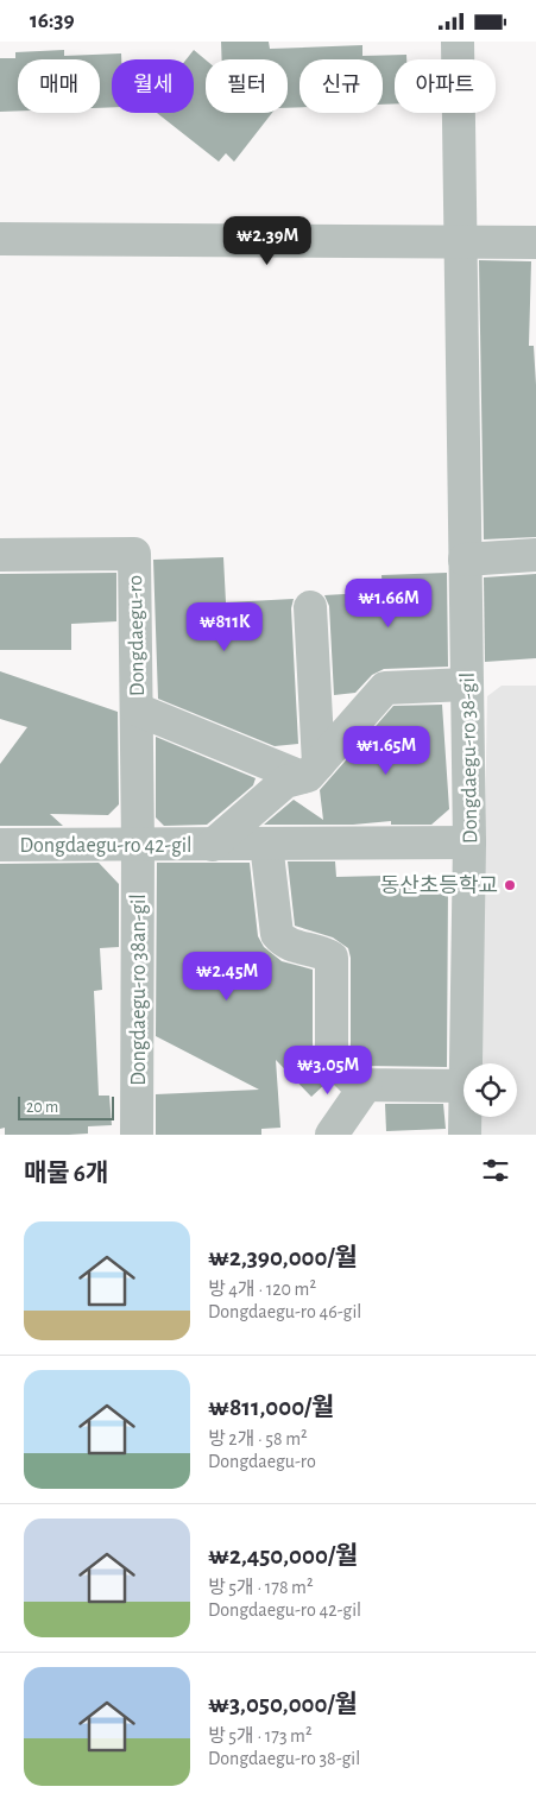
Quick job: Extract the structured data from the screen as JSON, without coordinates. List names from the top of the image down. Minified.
{"streets":{"street":["Dongdaegu-ro","Dongdaegu-ro 38-gil","Dongdaegu-ro 42-gil","Dongdaegu-ro 38an-gil"]},"crossings":[["Dongdaegu-ro","Dongdaegu-ro 42-gil"],["Dongdaegu-ro","Dongdaegu-ro 38an-gil"],["Dongdaegu-ro 38-gil","Dongdaegu-ro 42-gil"],["Dongdaegu-ro 42-gil","Dongdaegu-ro 38an-gil"]],"places":["동산초등학교"],"scale_bar":"20 m","page":{"status":"16:39","chip":["매매","월세","필터","신규","아파트"],"price":["₩2.39M","₩1.66M","₩811K","₩1.65M","₩2.45M","₩3.05M"],"scale":"20 m","heading":"매물 6개","list":[{"name":"₩2,390,000/월","note":"방 4개 · 120 m² · Dongdaegu-ro 46-gil"},{"name":"₩811,000/월","note":"방 2개 · 58 m² · Dongdaegu-ro"},{"name":"₩2,450,000/월","note":"방 5개 · 178 m² · Dongdaegu-ro 42-gil"},{"name":"₩3,050,000/월","note":"방 5개 · 173 m² · Dongdaegu-ro 38-gil"}]}}
